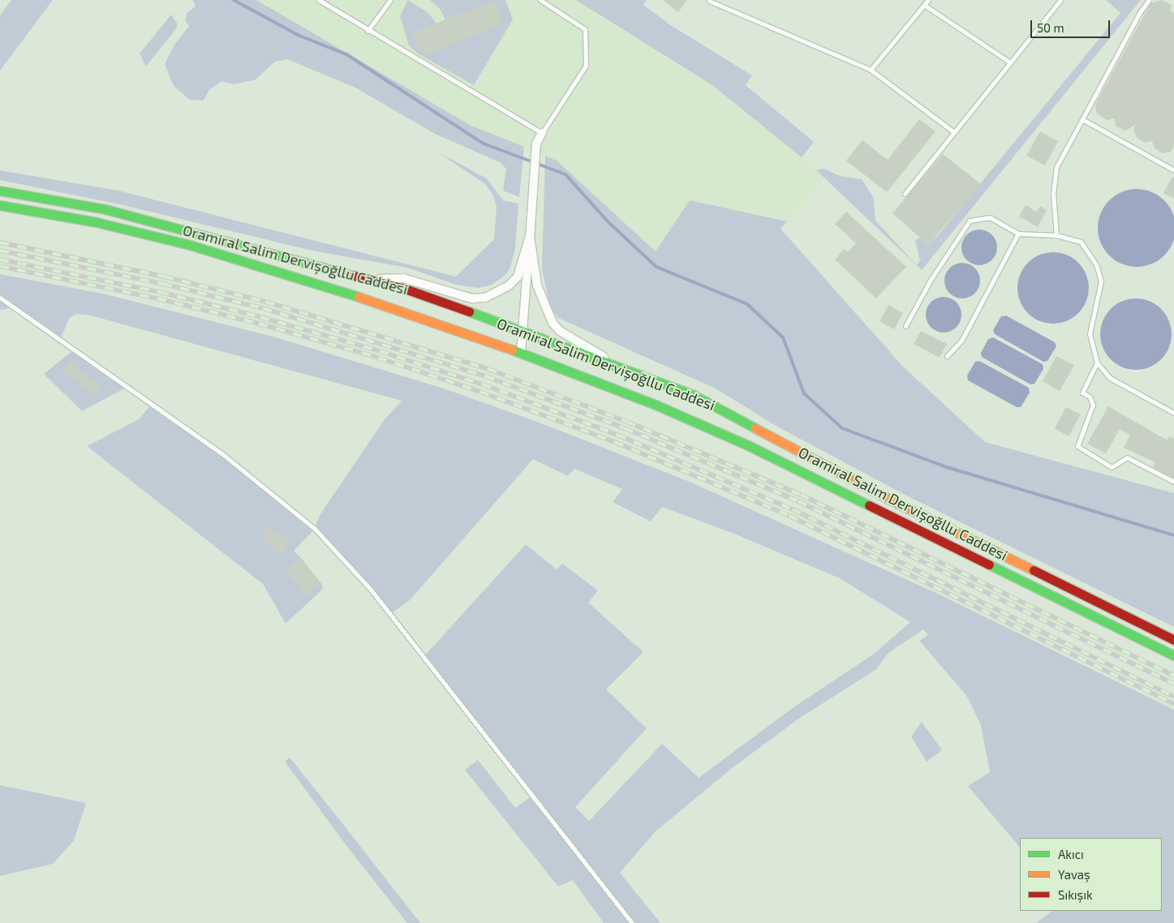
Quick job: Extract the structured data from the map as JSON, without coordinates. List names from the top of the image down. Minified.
{"streets":{"main road":["Oramiral Salim Dervişoğllu Caddesi"]},"legend":["Akıcı","Yavaş","Sıkışık"],"scale_bar":"50 m"}
